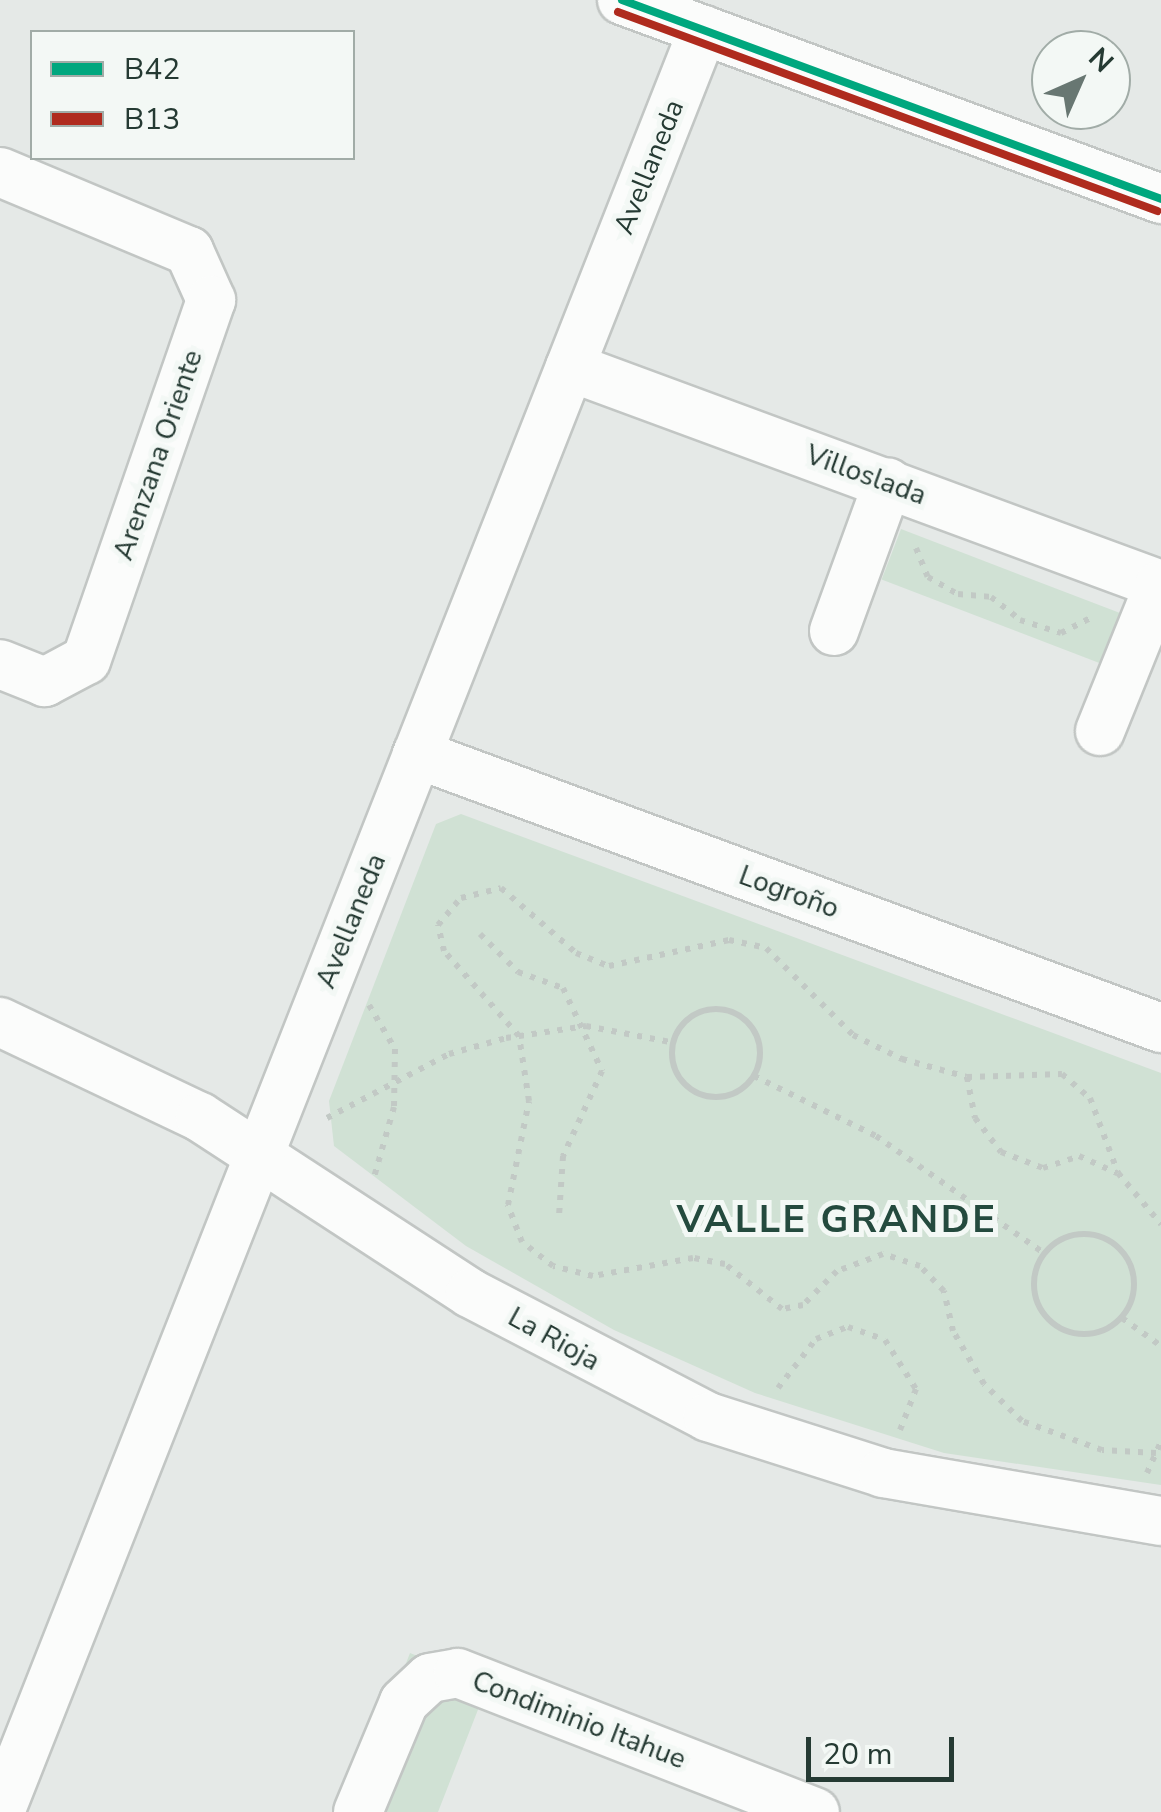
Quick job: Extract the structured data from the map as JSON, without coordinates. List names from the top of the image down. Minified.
{"streets":{"street":["Avellaneda","Arenzana Oriente","Villoslada","Logroño","La Rioja","Condiminio Itahue"]},"crossings":[["Avellaneda","Villoslada"],["Avellaneda","Logroño"],["Avellaneda","La Rioja"]],"districts":["VALLE GRANDE"],"lines":["transit line B42","transit line B13"],"legend":["B42","B13"],"scale_bar":"20 m","north":"top right"}
